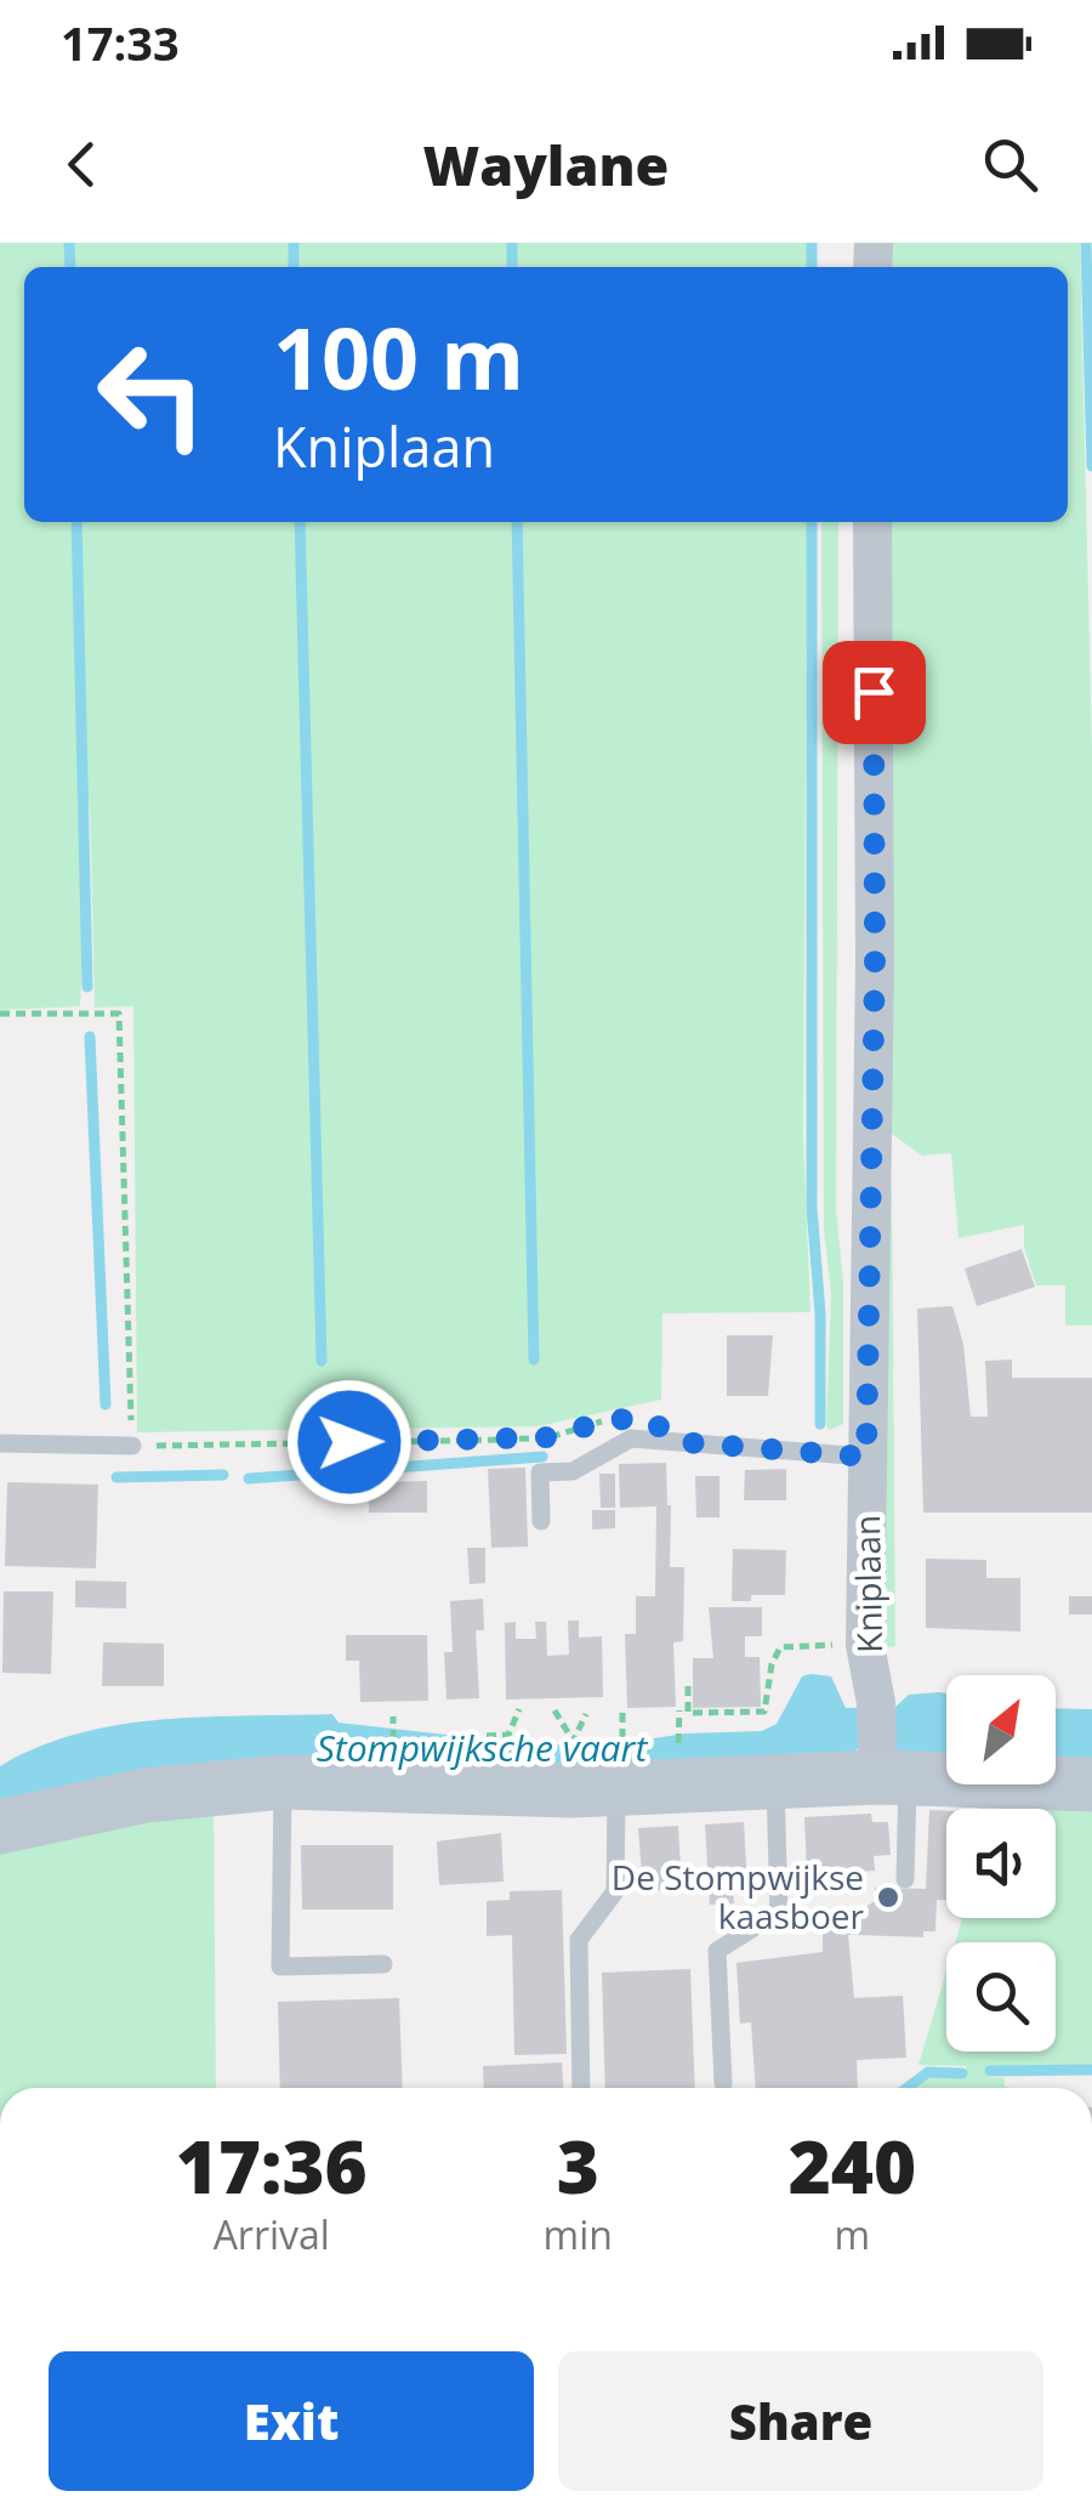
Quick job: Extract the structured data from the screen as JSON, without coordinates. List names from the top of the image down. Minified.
{"streets":{"street":["Kniplaan"]},"water":["Stompwijksche vaart"],"places":["De Stompwijkse kaasboer"],"north":"top right","page":{"status":"17:33","header":"Waylane","turn":["100 m","Kniplaan"],"eta":["17:36","Arrival","3","min","240","m"],"buttons":["Exit","Share"]}}
